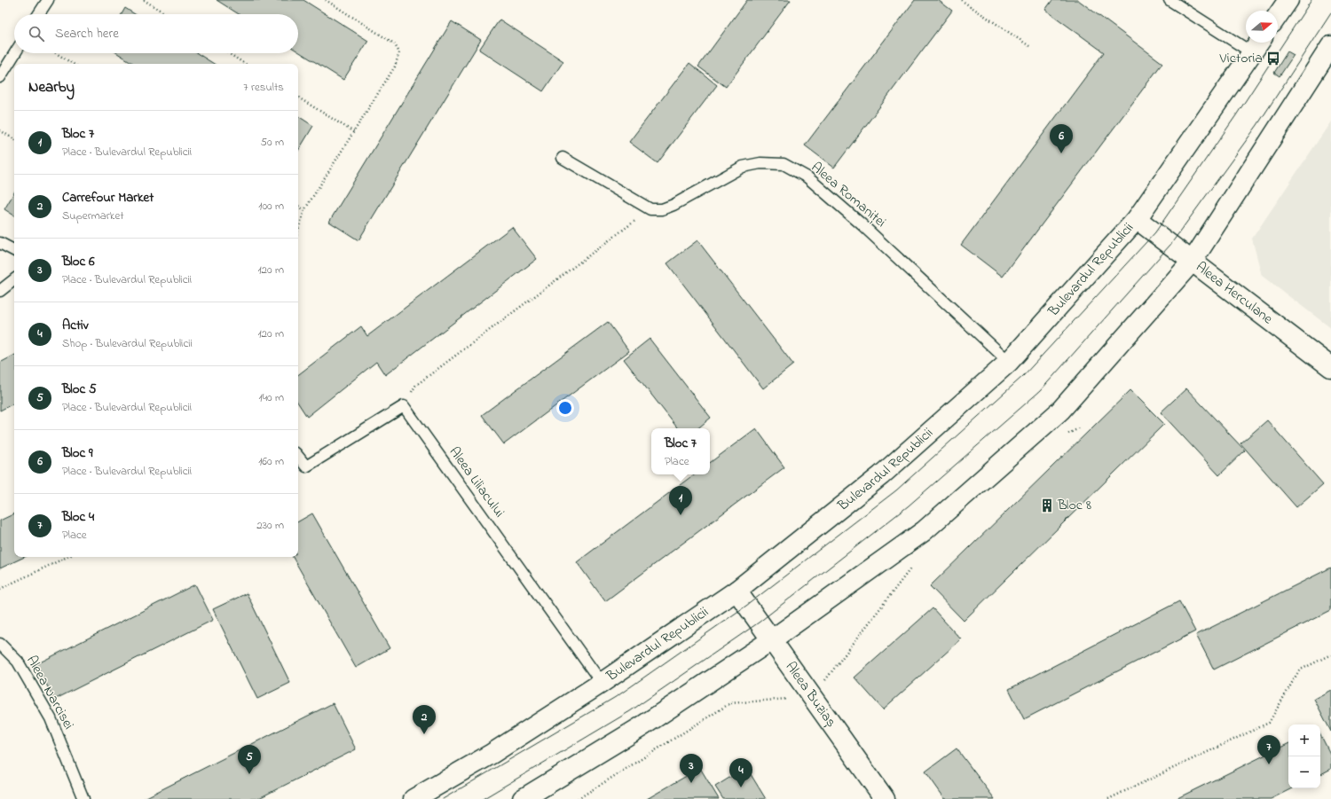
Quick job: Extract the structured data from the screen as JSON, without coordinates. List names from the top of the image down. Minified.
{"streets":{"main road":["Bulevardul Republicii","Aleea Herculane","Aleea Buziaș"],"lane":["Aleea Romaniței","Aleea Liliacului","Aleea Narcisei"]},"crossings":[["Aleea Romaniței","Bulevardul Republicii"],["Bulevardul Republicii","Aleea Herculane"],["Bulevardul Republicii","Aleea Liliacului"],["Bulevardul Republicii","Aleea Buziaș"]],"places":{"bus stop":["Victoria"],"building":["Bloc 8"]},"north":"right","page":{"search":"Search here","heading":["Nearby","7 results"],"list":[{"mark":"1","name":"Bloc 7","note":"Place · Bulevardul Republicii","value":"50 m"},{"mark":"2","name":"Carrefour Market","note":"Supermarket","value":"100 m"},{"mark":"3","name":"Bloc 6","note":"Place · Bulevardul Republicii","value":"120 m"},{"mark":"4","name":"Activ","note":"Shop · Bulevardul Republicii","value":"120 m"},{"mark":"5","name":"Bloc 5","note":"Place · Bulevardul Republicii","value":"140 m"},{"mark":"6","name":"Bloc 9","note":"Place · Bulevardul Republicii","value":"160 m"},{"mark":"7","name":"Bloc 4","note":"Place","value":"230 m"}],"pins":["6","1","2","7","5","3","4"],"popup":["Bloc 7","Place"],"map_buttons":["+","−"]}}
